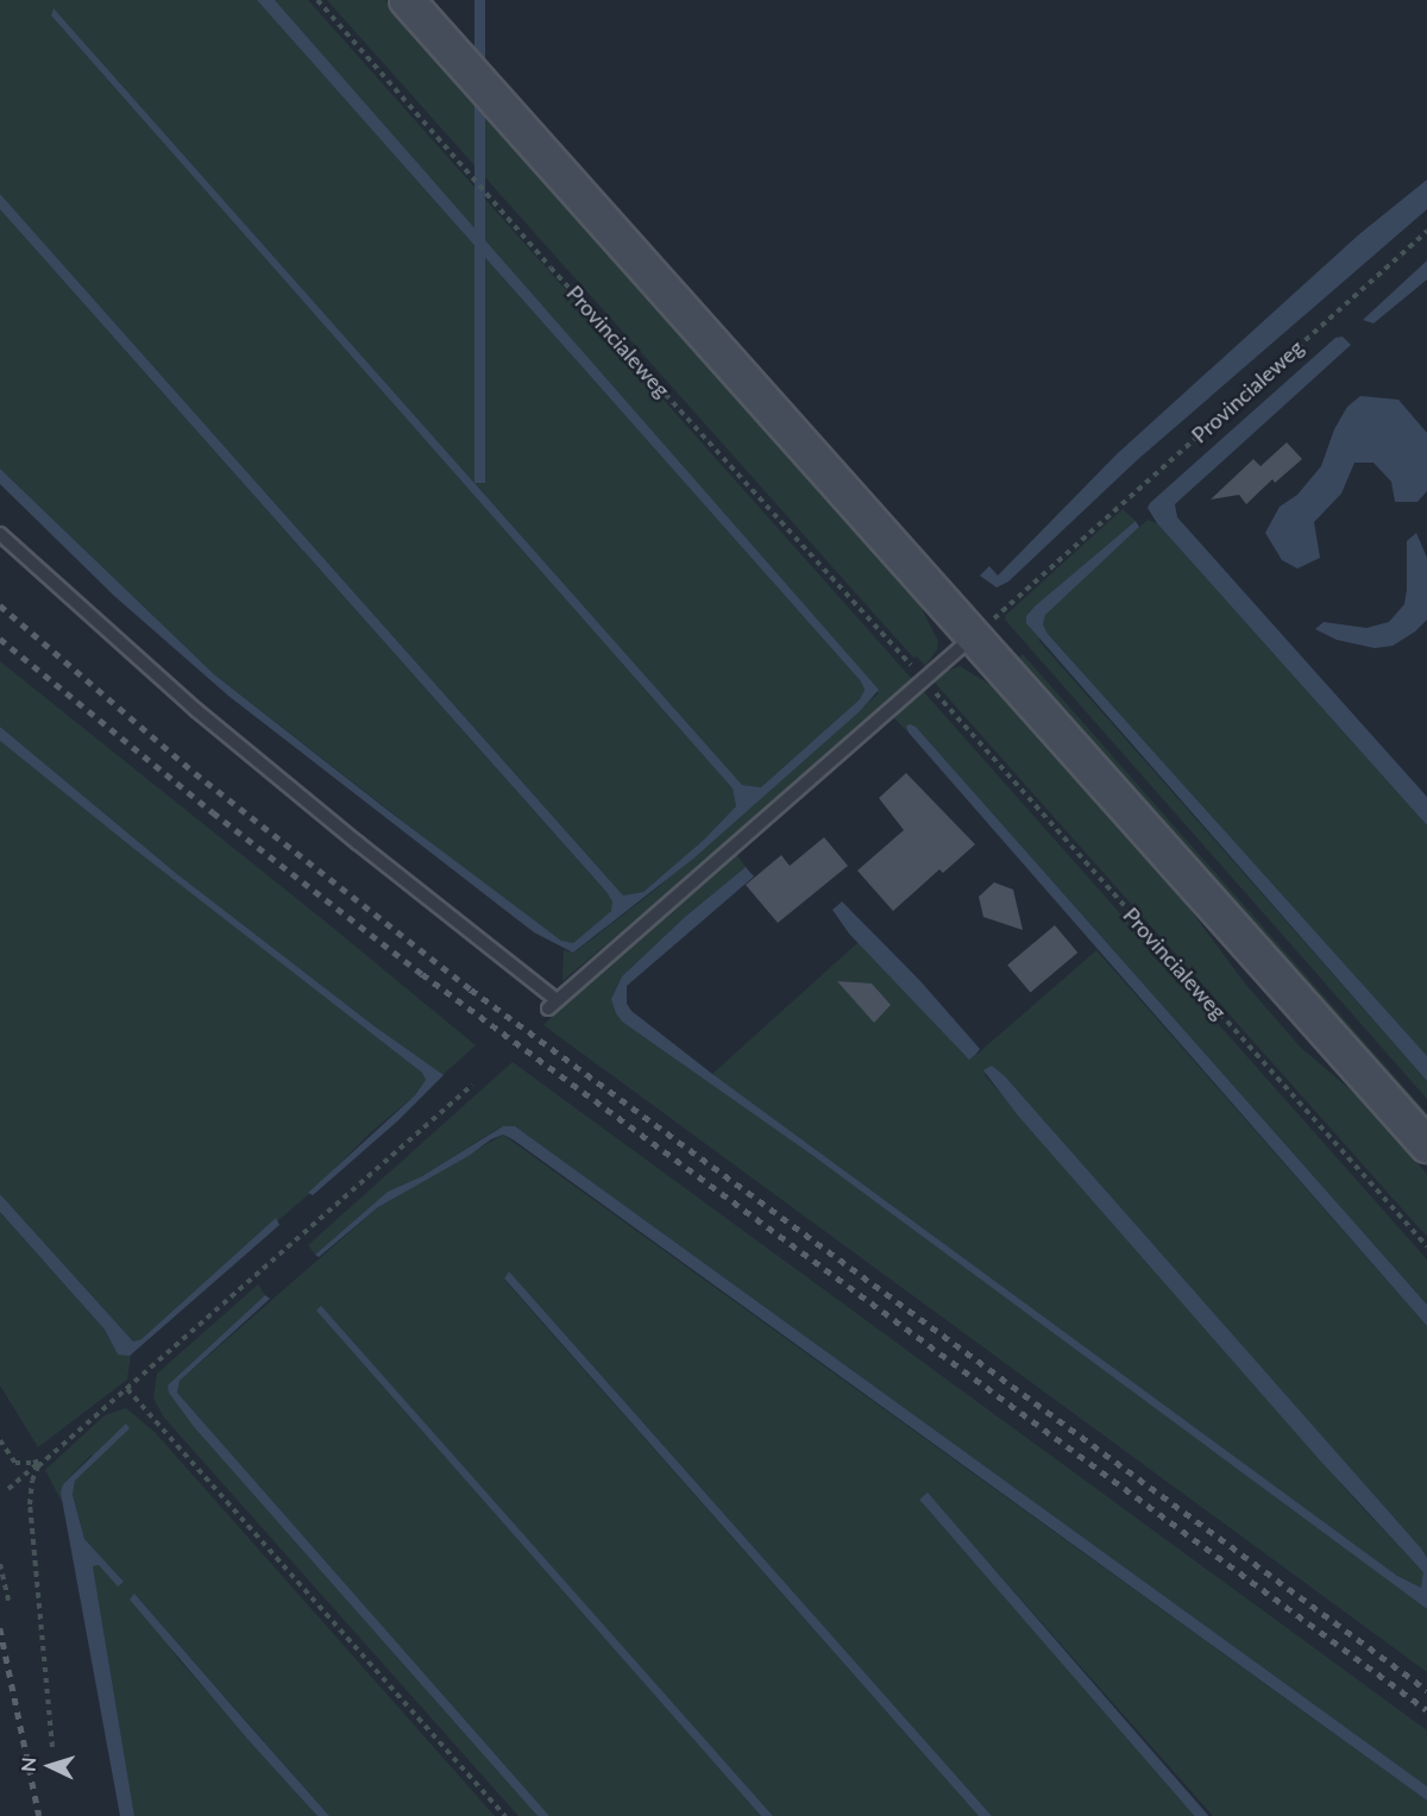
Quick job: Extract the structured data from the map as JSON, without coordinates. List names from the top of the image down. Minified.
{"streets":{"path":["Provincialeweg"]},"north":"left"}
